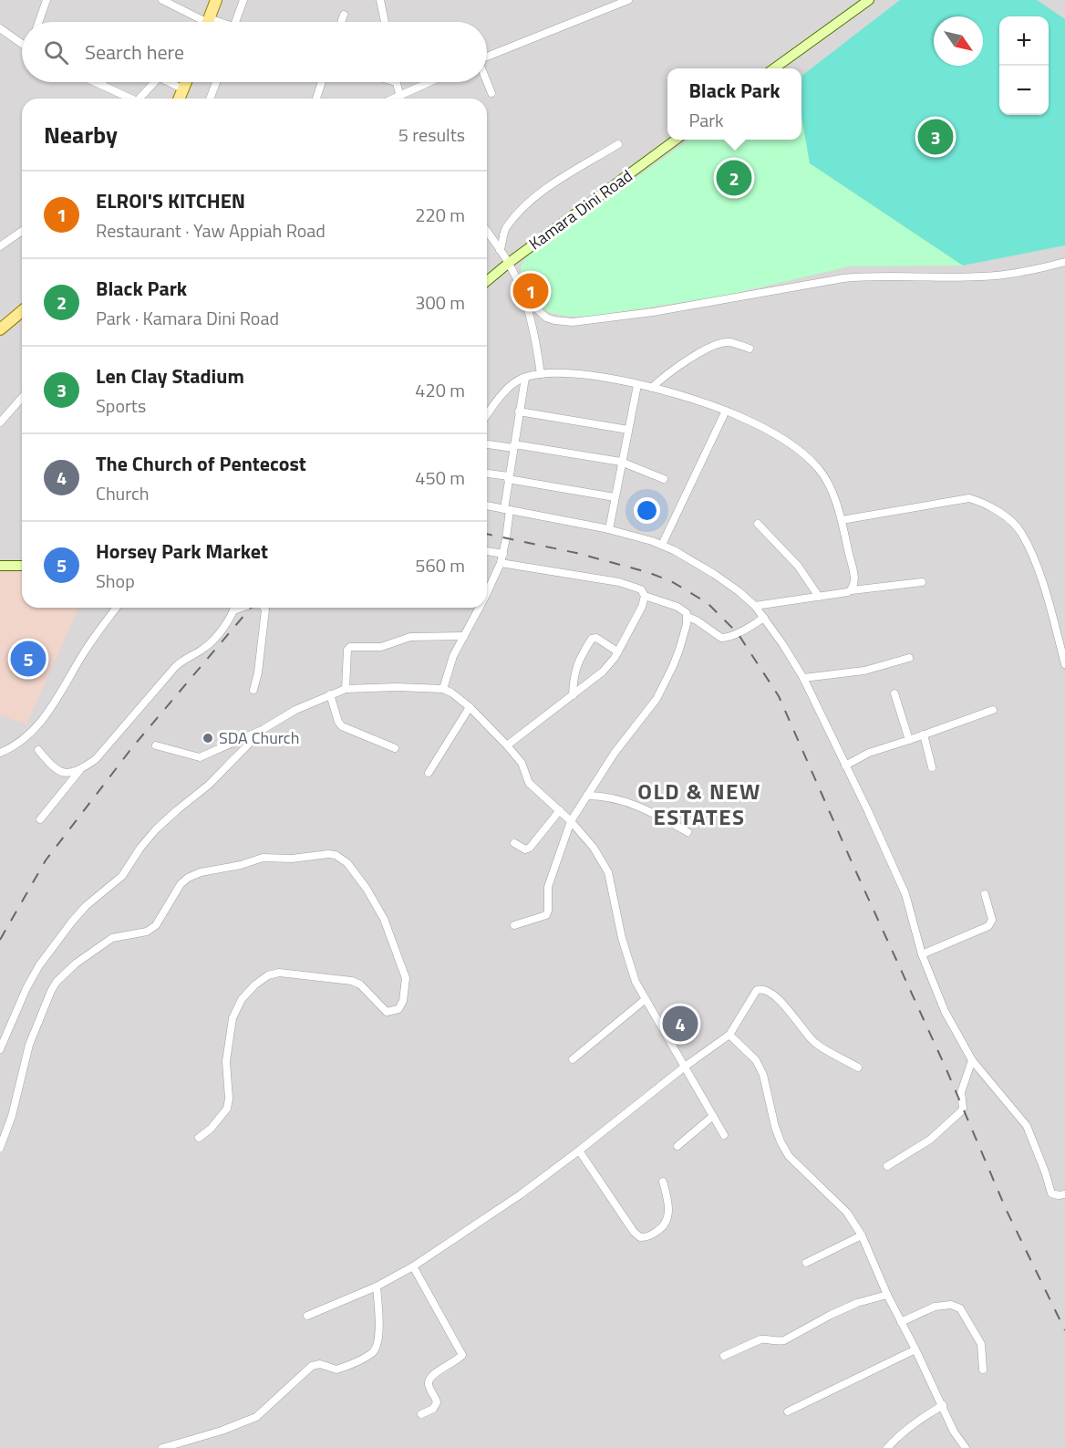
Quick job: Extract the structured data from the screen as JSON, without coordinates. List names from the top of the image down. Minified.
{"streets":{"street":["Kamara Dini Road"]},"districts":["OLD & NEW ESTATES"],"places":["SDA Church"],"north":"bottom right","page":{"map_buttons":["+","−"],"search":"Search here","popup":["Black Park","Park"],"heading":["Nearby","5 results"],"pins":["3","2","1","5","4"],"list":[{"mark":"1","name":"ELROI'S KITCHEN","note":"Restaurant · Yaw Appiah Road","value":"220 m"},{"mark":"2","name":"Black Park","note":"Park · Kamara Dini Road","value":"300 m"},{"mark":"3","name":"Len Clay Stadium","note":"Sports","value":"420 m"},{"mark":"4","name":"The Church of Pentecost","note":"Church","value":"450 m"},{"mark":"5","name":"Horsey Park Market","note":"Shop","value":"560 m"}]}}
